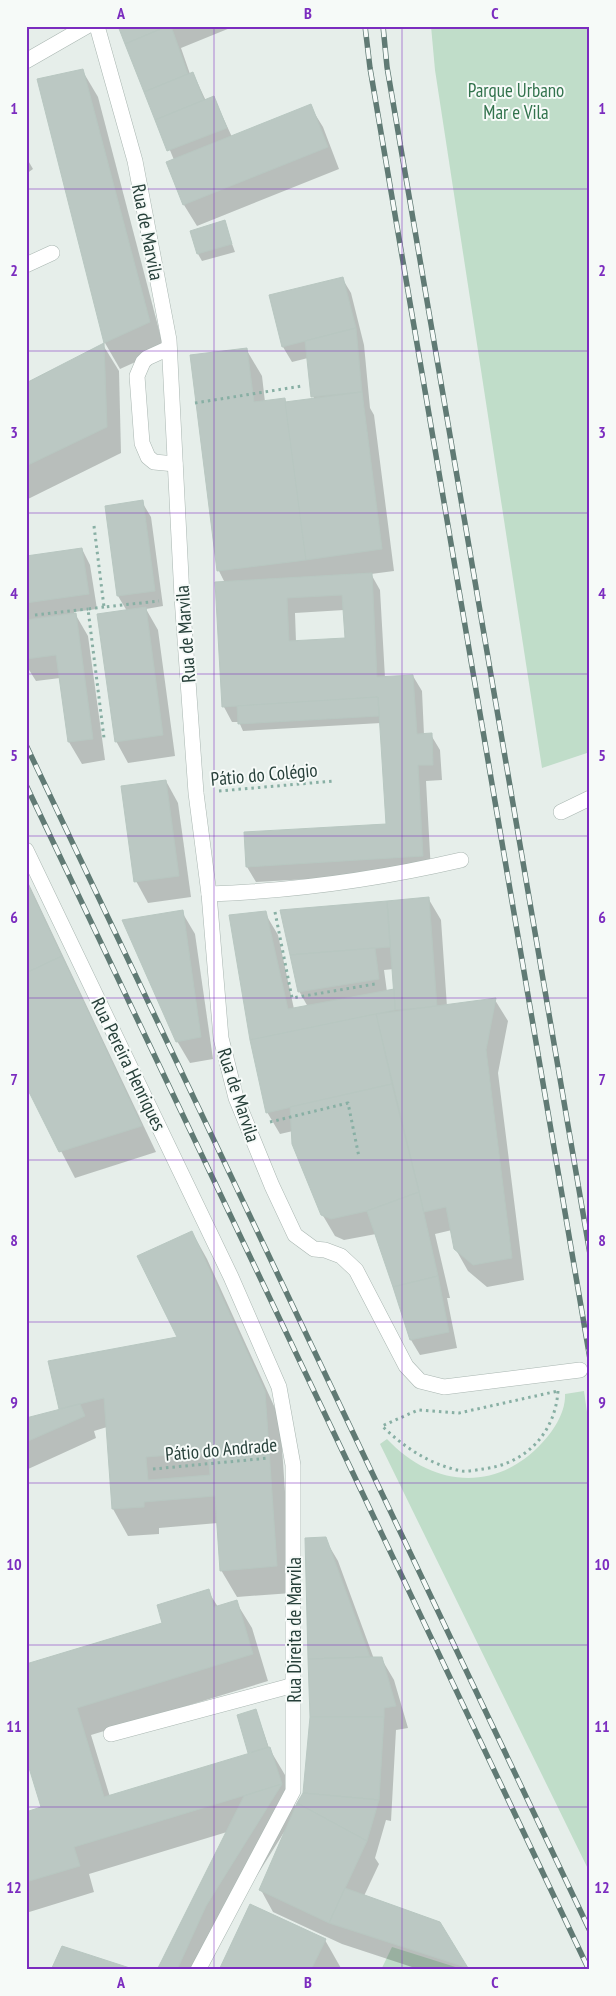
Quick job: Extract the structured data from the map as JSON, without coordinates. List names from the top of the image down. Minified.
{"streets":{"street":["Rua de Marvila","Rua Pereira Henriques","Rua Direita de Marvila"],"path":["Pátio do Colégio","Pátio do Andrade"]},"crossings":[["Rua de Marvila","Pátio do Colégio"],["Rua Pereira Henriques","Rua Direita de Marvila"],["Pátio do Andrade","Rua Direita de Marvila"]],"parks":["Parque Urbano Mar e Vila"],"grid":{"columns":["A","B","C"],"rows":["1","2","3","4","5","6","7","8","9","10","11","12"]}}
